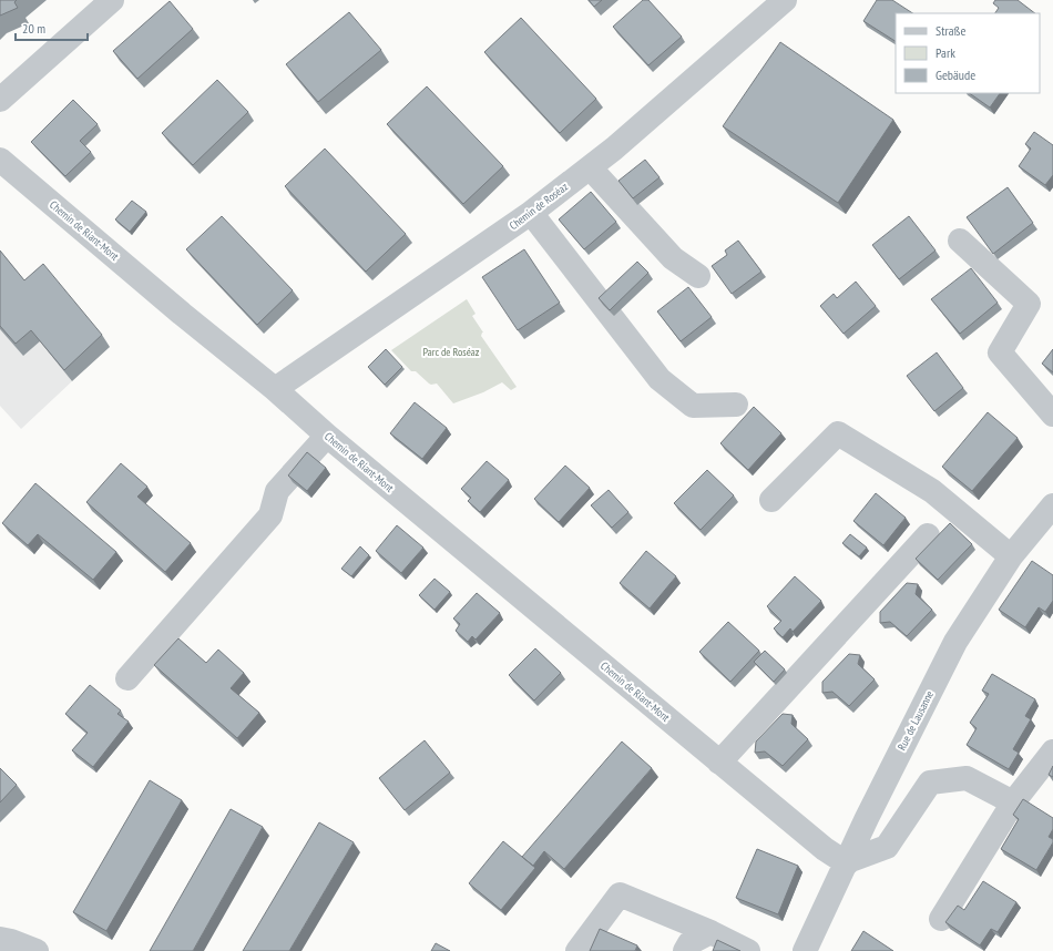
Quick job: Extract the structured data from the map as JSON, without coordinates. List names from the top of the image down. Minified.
{"streets":{"street":["Chemin de Roséaz","Chemin de Riant-Mont","Rue de Lausanne"]},"crossings":[["Chemin de Roséaz","Chemin de Riant-Mont"],["Chemin de Riant-Mont","Rue de Lausanne"]],"parks":["Parc de Roséaz"],"legend":["Straße","Park","Gebäude"],"scale_bar":"20 m"}
